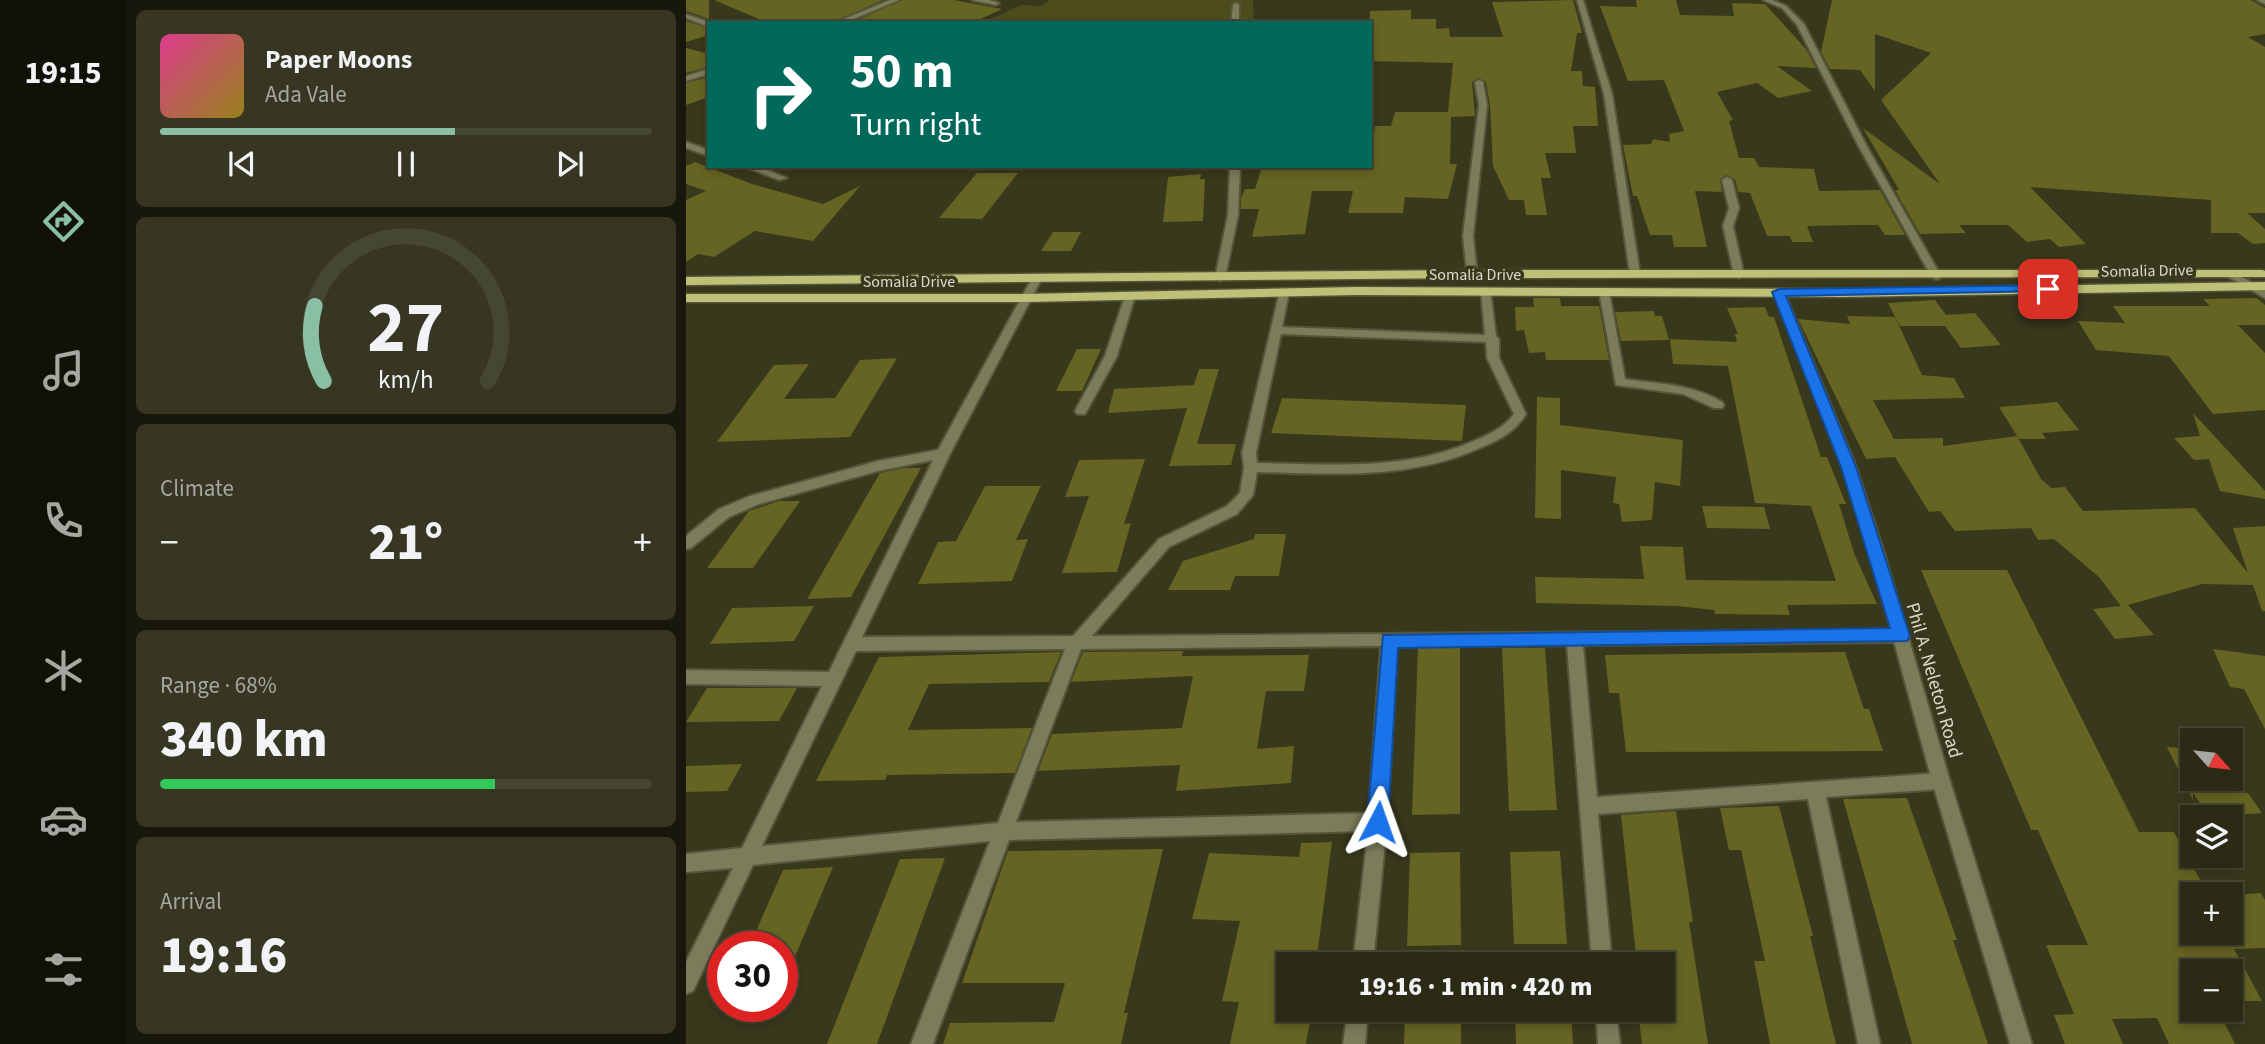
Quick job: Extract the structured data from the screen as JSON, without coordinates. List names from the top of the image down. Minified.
{"streets":{"main road":["Somalia Drive"],"street":["Phil A. Neleton Road"]},"crossings":[["Somalia Drive","Phil A. Neleton Road"]],"north":"bottom right","page":{"tabs":"19:15","turn":["50 m","Turn right"],"song":["Paper Moons","Ada Vale"],"tile":["Climate",["Range · 68%","340 km"],["Arrival","19:16"]],"heat":["−","21°","+"],"map_buttons":["+","−"],"limit":"30","trip":"19:16 · 1 min · 420 m","gauge":["27","km/h"]}}
